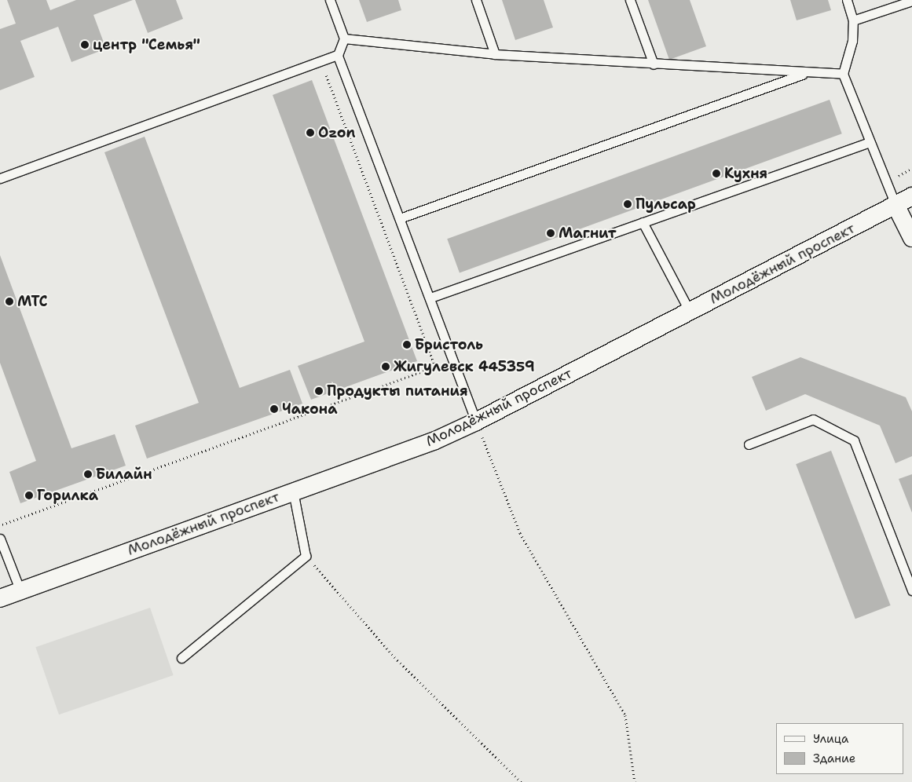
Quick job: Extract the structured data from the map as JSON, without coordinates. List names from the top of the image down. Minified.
{"streets":{"street":["Молодёжный проспект"]},"places":["центр \"Семья\"","Ozon","Кухня","Пульсар","Магнит","МТС","Бристоль","Жигулевск 445359","Продукты питания","Чакона","Билайн","Горилка"],"legend":["Улица","Здание"]}
